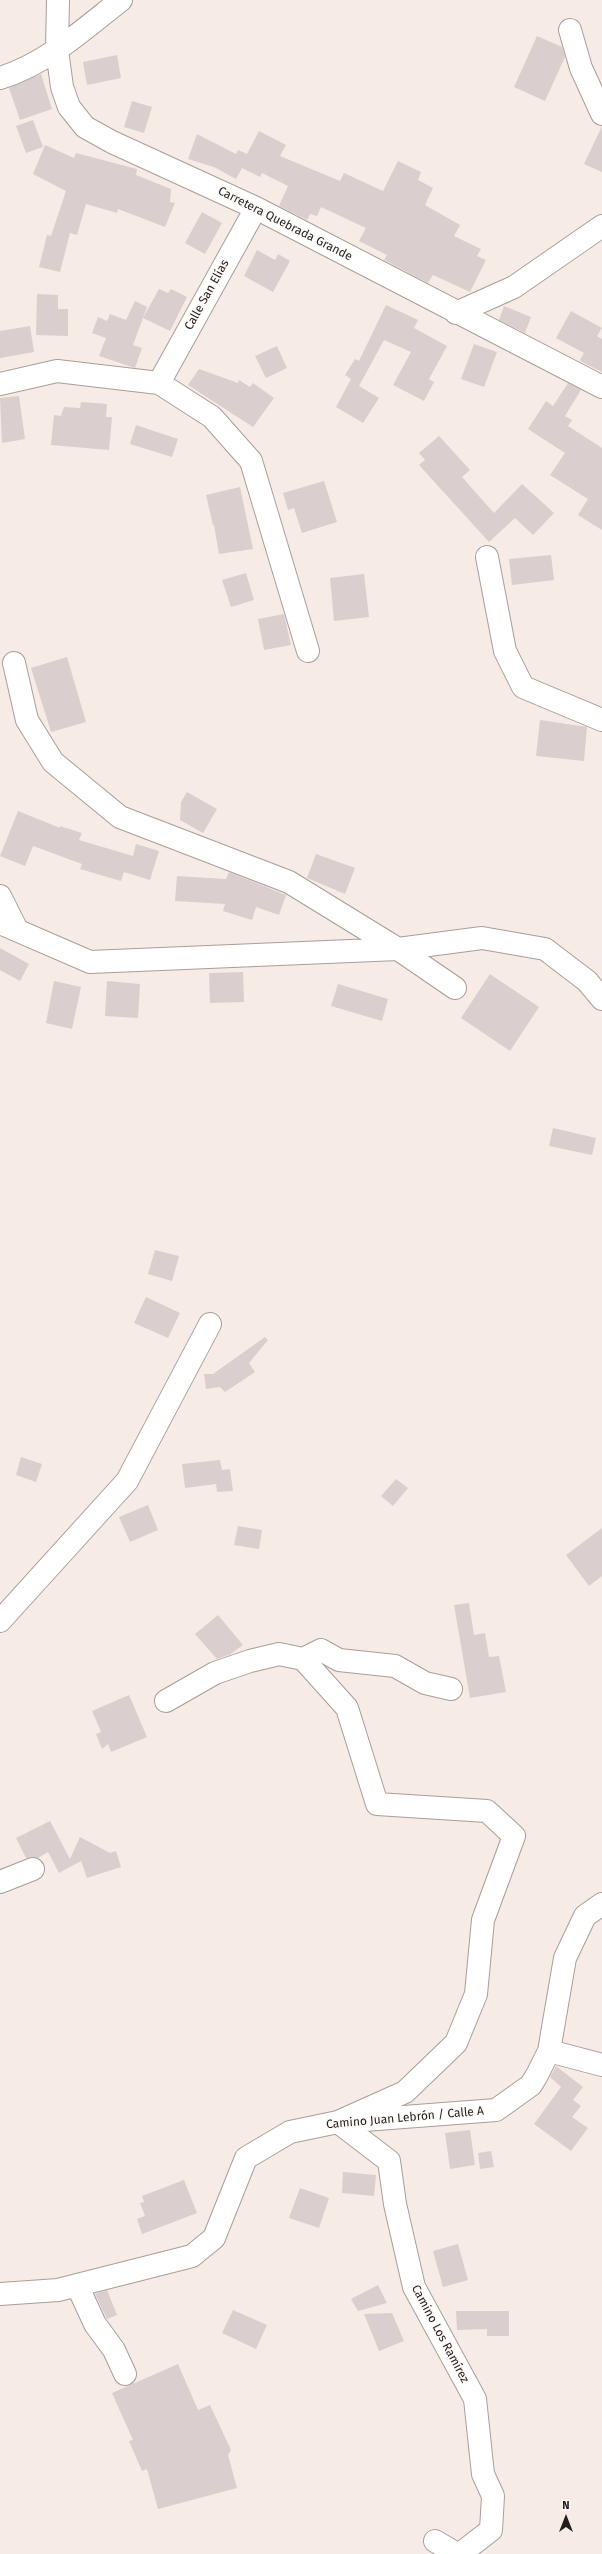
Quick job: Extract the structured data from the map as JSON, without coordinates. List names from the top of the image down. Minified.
{"streets":{"street":["Carretera Quebrada Grande","Calle San Elías","Camino Juan Lebrón / Calle A","Camino Los Ramírez"]},"crossings":[["Carretera Quebrada Grande","Calle San Elías"],["Camino Juan Lebrón / Calle A","Camino Los Ramírez"]],"north":"top"}
